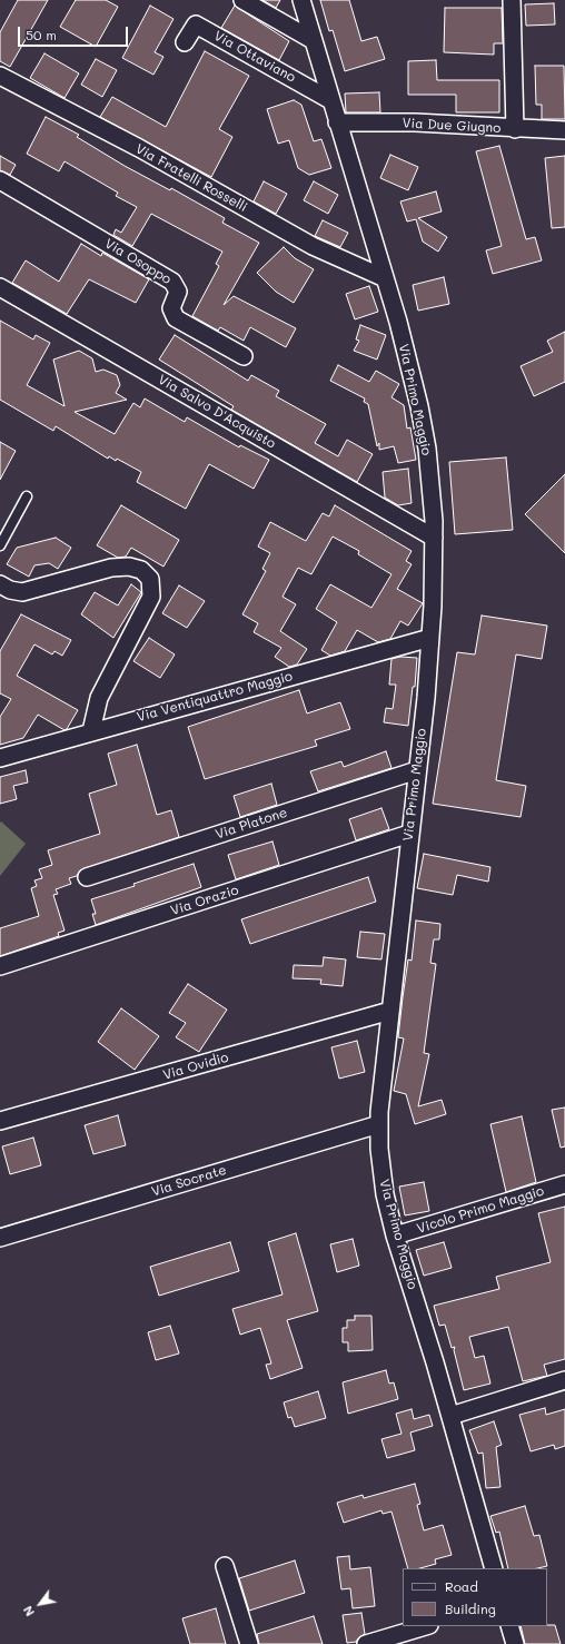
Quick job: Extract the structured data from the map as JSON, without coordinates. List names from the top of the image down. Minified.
{"streets":{"street":["Via Ottaviano","Via Due Giugno","Via Fratelli Rosselli","Via Osoppo","Via Primo Maggio","Via Salvo D'Acquisto","Via Ventiquattro Maggio","Via Platone","Via Orazio","Via Ovidio","Via Socrate","Vicolo Primo Maggio"]},"crossings":[["Via Ottaviano","Via Primo Maggio"],["Via Due Giugno","Via Primo Maggio"],["Via Fratelli Rosselli","Via Primo Maggio"],["Via Primo Maggio","Via Salvo D'Acquisto"],["Via Primo Maggio","Via Ventiquattro Maggio"],["Via Primo Maggio","Via Platone"],["Via Primo Maggio","Via Orazio"],["Via Primo Maggio","Via Ovidio"],["Via Primo Maggio","Via Socrate"],["Via Primo Maggio","Vicolo Primo Maggio"]],"legend":["Road","Building"],"scale_bar":"50 m","north":"bottom left"}
